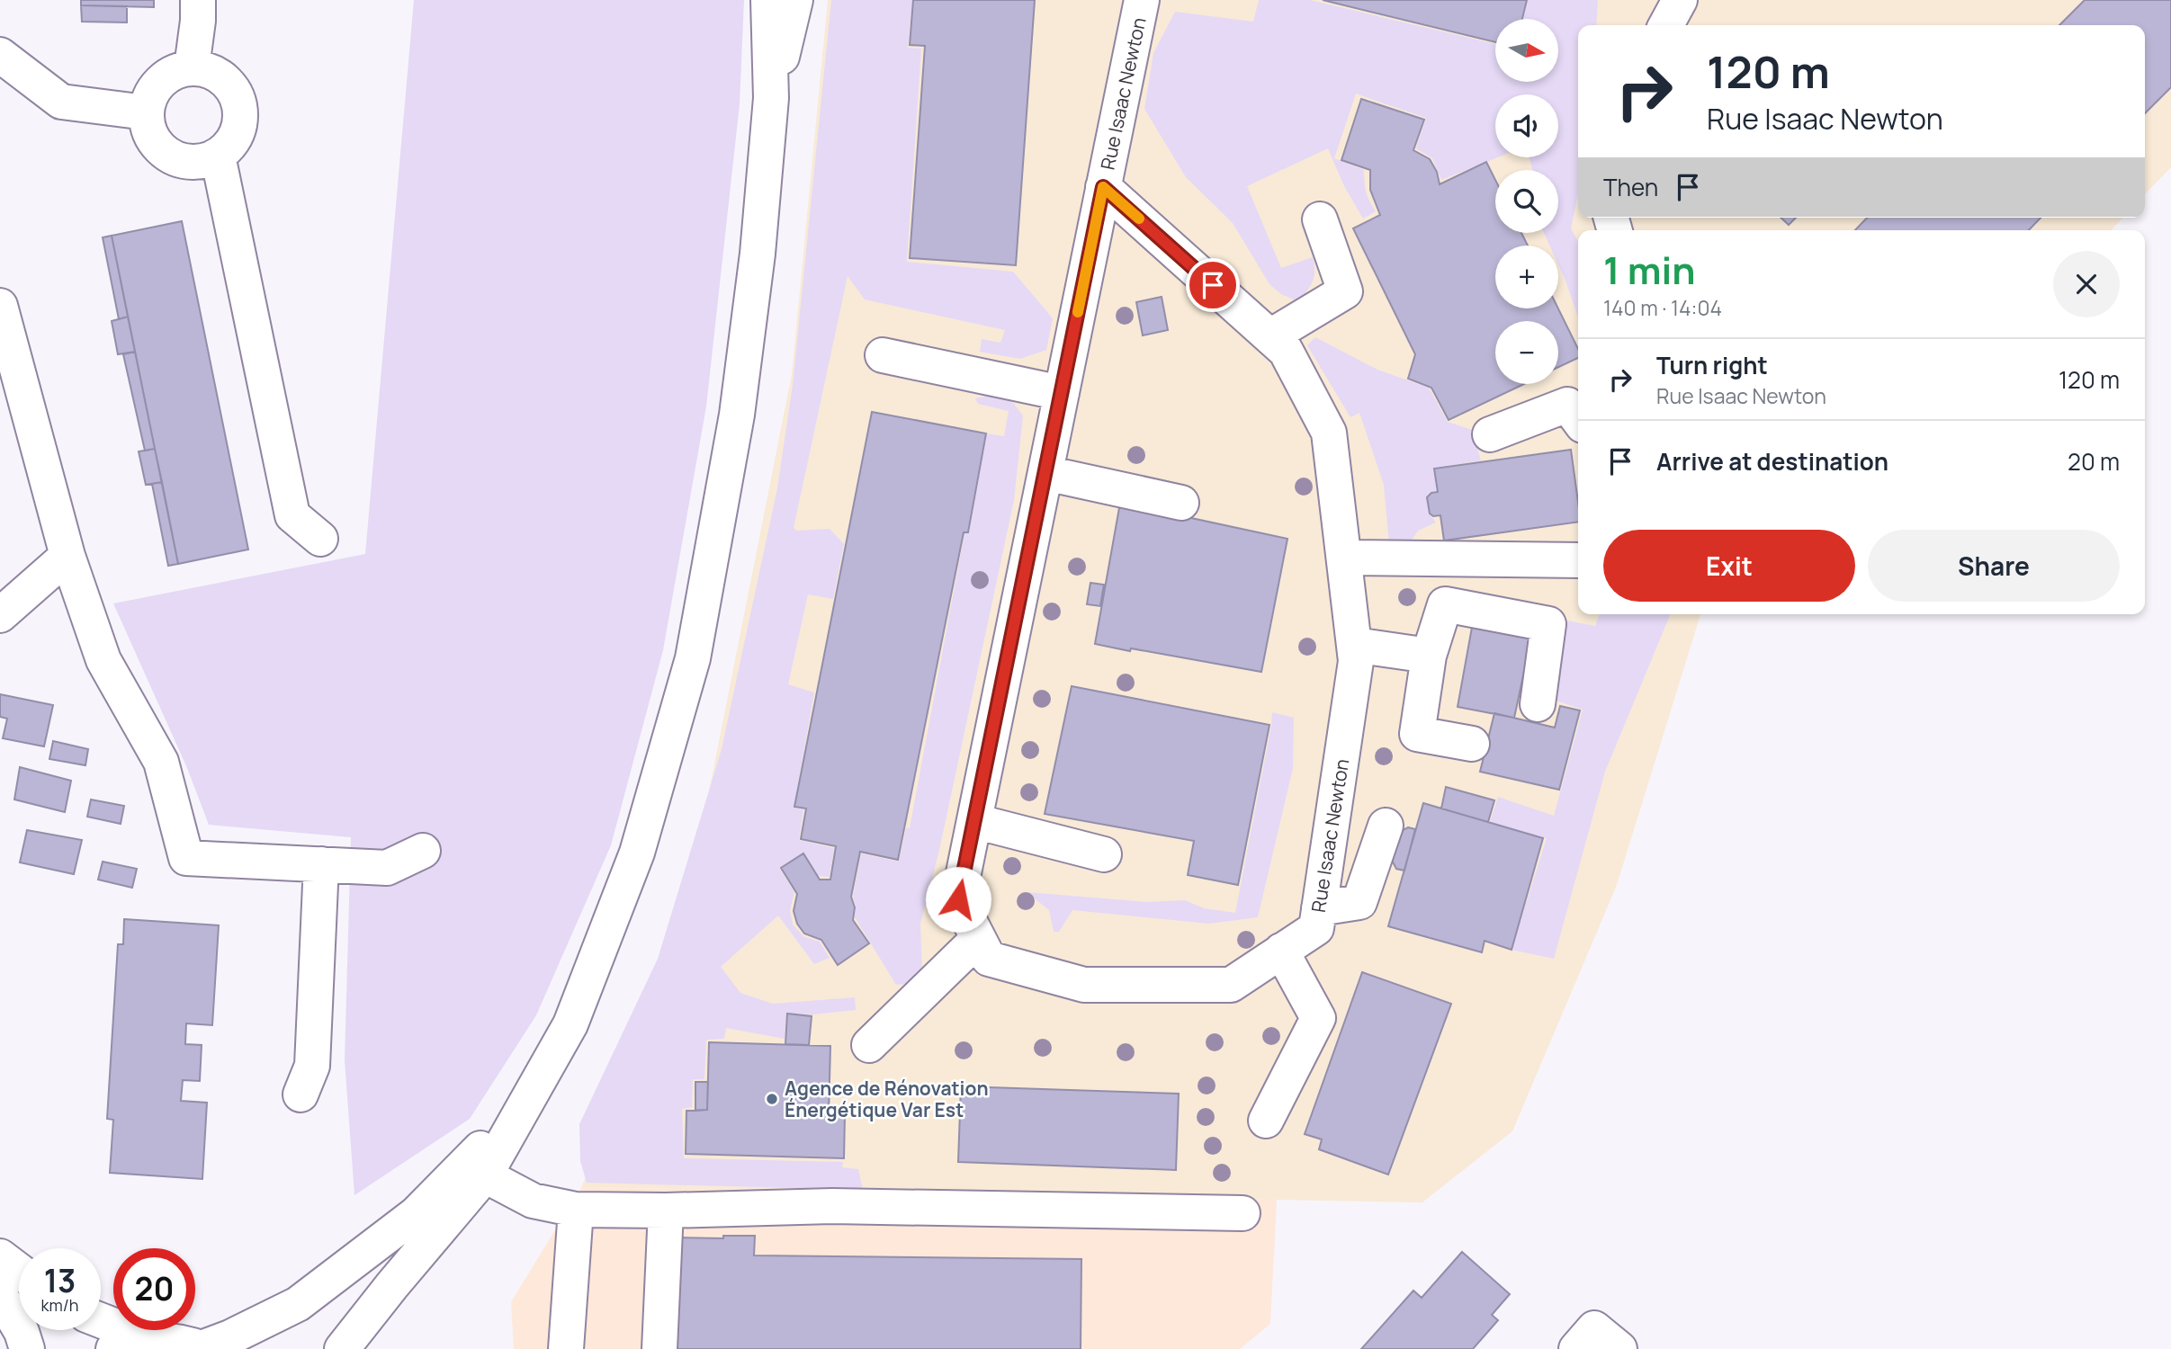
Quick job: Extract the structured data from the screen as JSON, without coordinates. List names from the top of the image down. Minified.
{"streets":{"main road":["Rue Isaac Newton"]},"places":["Agence de Rénovation Énergétique Var Est"],"north":"right","page":{"map_buttons":["+","−"],"turn":["120 m","Rue Isaac Newton"],"then":"Then","heading":["1 min","140 m · 14:04"],"list":[{"name":"Turn right","note":"Rue Isaac Newton","value":"120 m"},{"name":"Arrive at destination","value":"20 m"}],"buttons":["Exit","Share"],"speed":"13 km/h","limit":"20"}}
